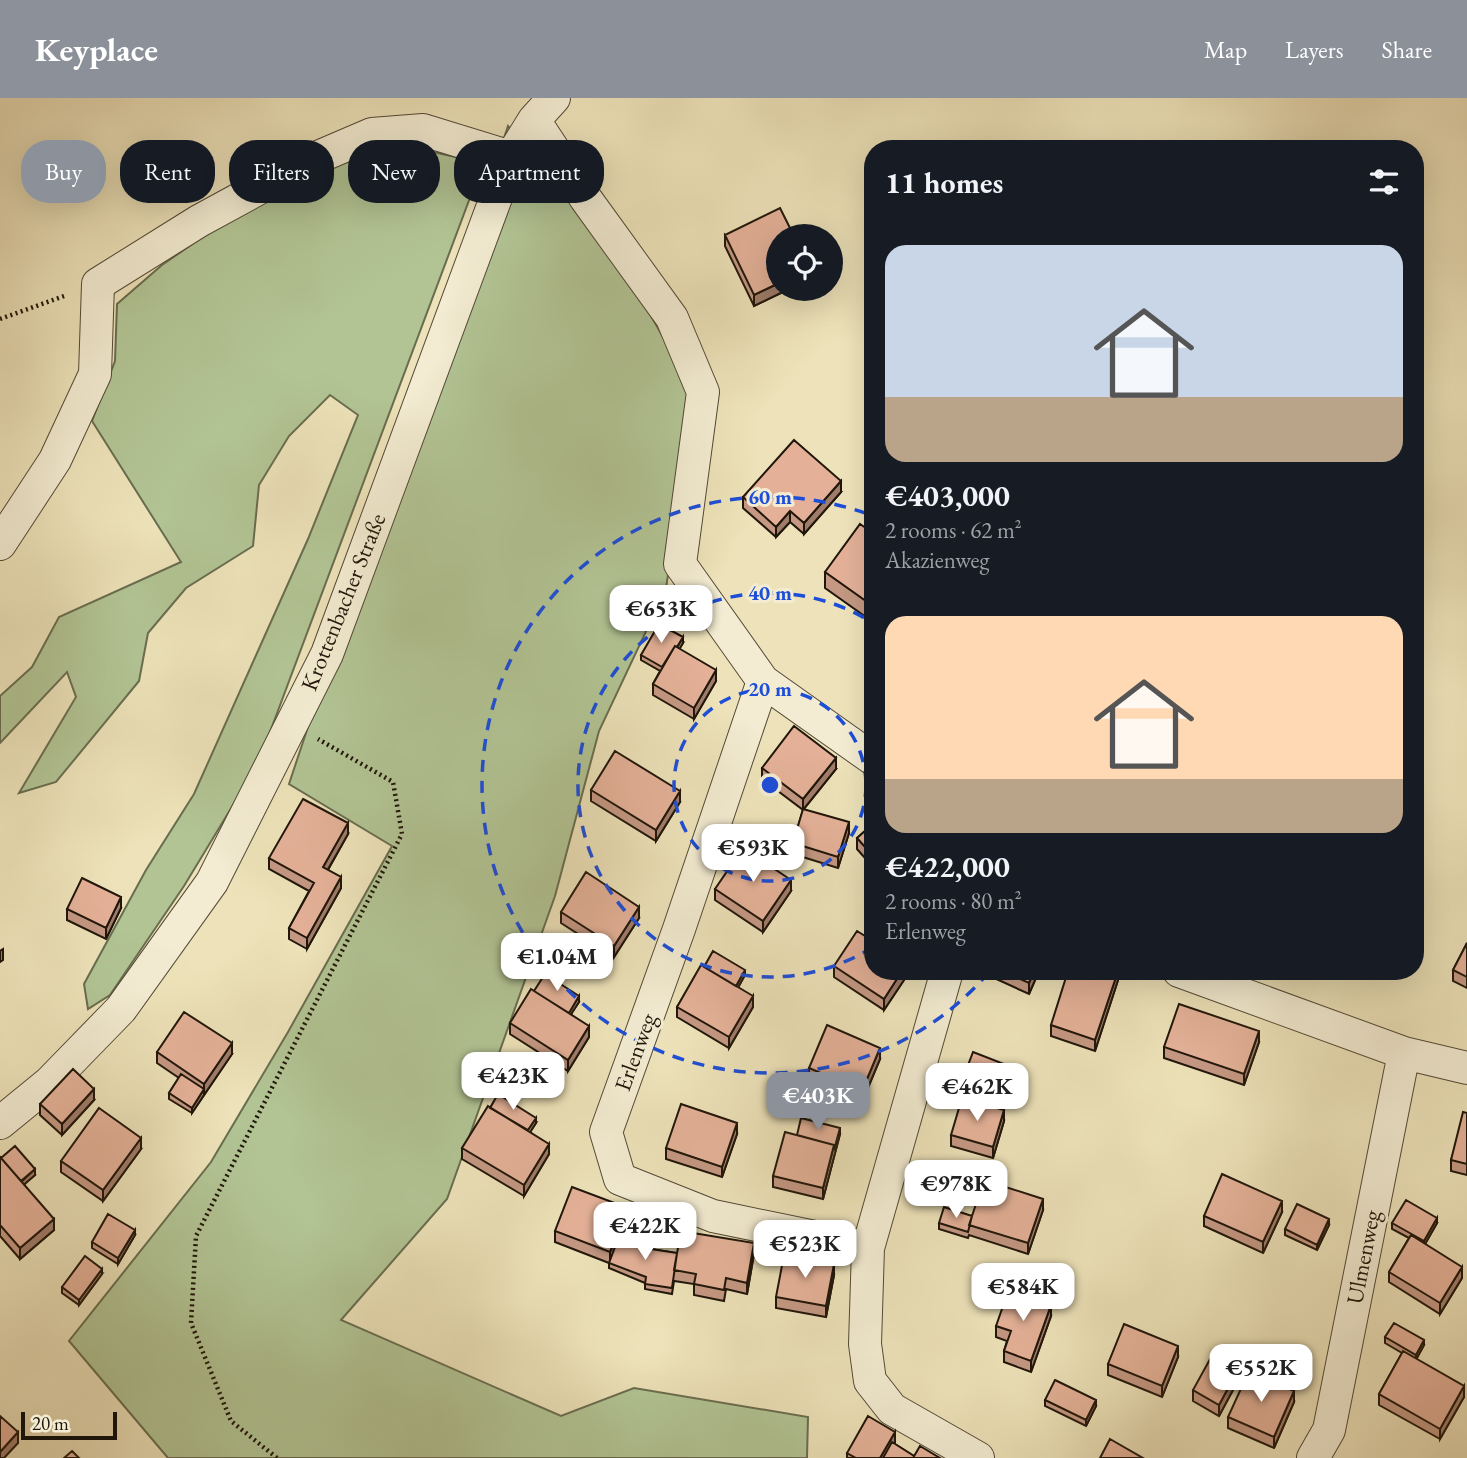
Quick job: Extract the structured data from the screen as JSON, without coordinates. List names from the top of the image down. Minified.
{"streets":{"street":["Krottenbacher Straße","Erlenweg","Ulmenweg"]},"scale_bar":"20 m","page":{"header":"Keyplace","nav":["Map","Layers","Share"],"chip":["Buy","Rent","Filters","New","Apartment"],"heading":"11 homes","list":[{"name":"€403,000","note":"2 rooms · 62 m² · Akazienweg"},{"name":"€422,000","note":"2 rooms · 80 m² · Erlenweg"}],"price":["€653K","€593K","€1.04M","€423K","€462K","€403K","€978K","€422K","€523K","€584K","€552K"],"scale":"20 m"},"rings":["60 m","40 m","20 m"]}
